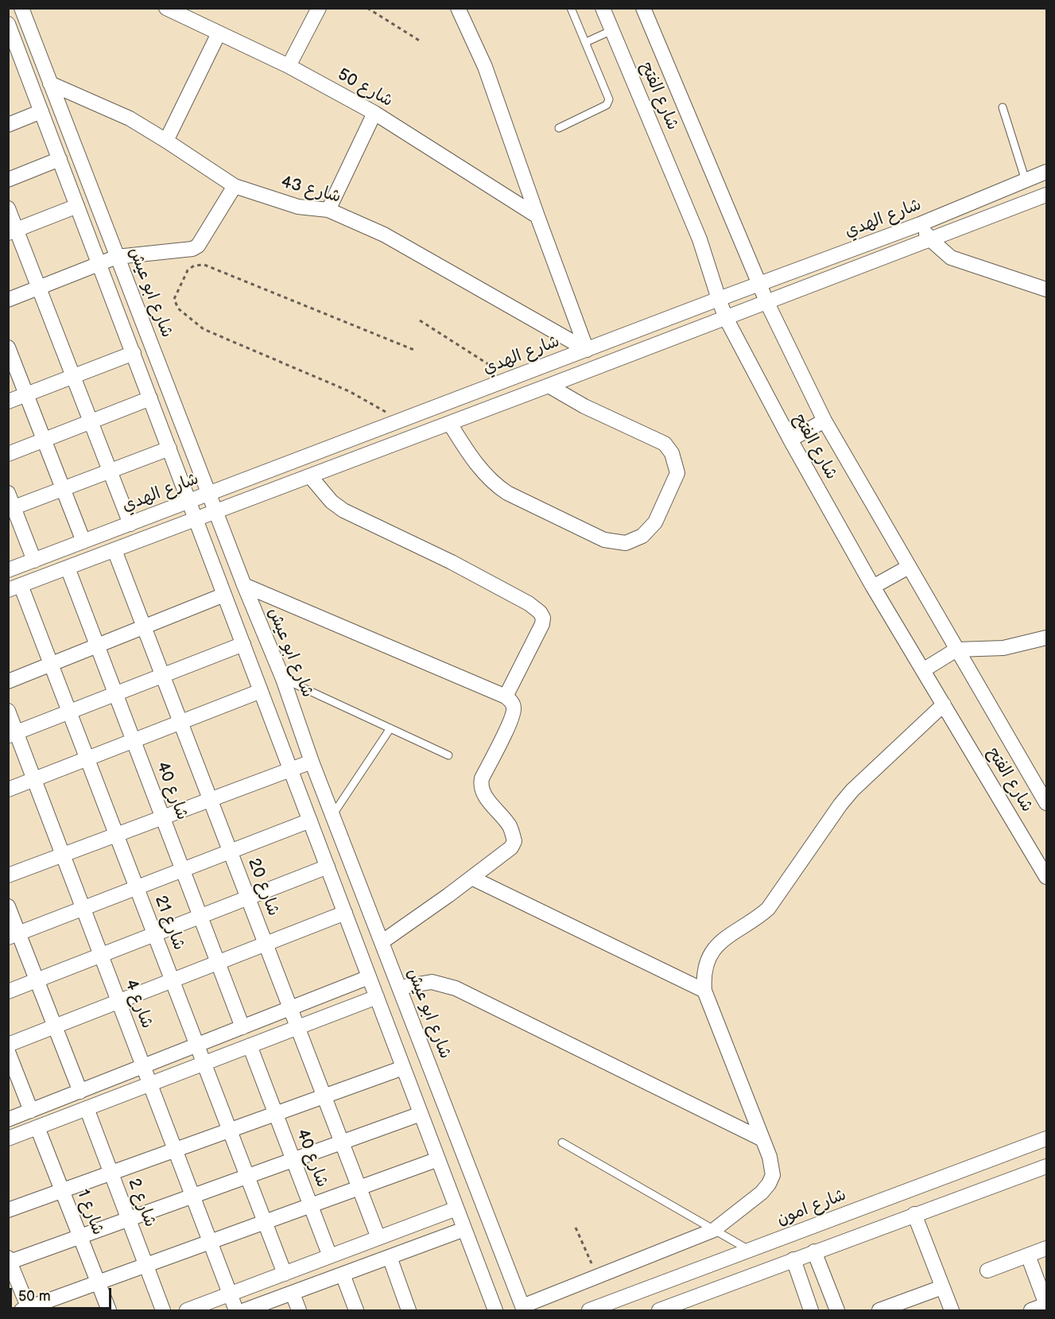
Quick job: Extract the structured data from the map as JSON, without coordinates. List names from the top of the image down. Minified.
{"streets":{"street":["شارع 50","شارع الفتح","شارع 43","شارع الهدي","شارع ابو عيش","شارع 40","شارع 20","شارع 21","شارع 4","شارع 2","شارع امون","شارع 1"]},"crossings":[["شارع الفتح","شارع الهدي"],["شارع 43","شارع الهدي"],["شارع 43","شارع ابو عيش"],["شارع الهدي","شارع ابو عيش"]],"scale_bar":"50 m"}
